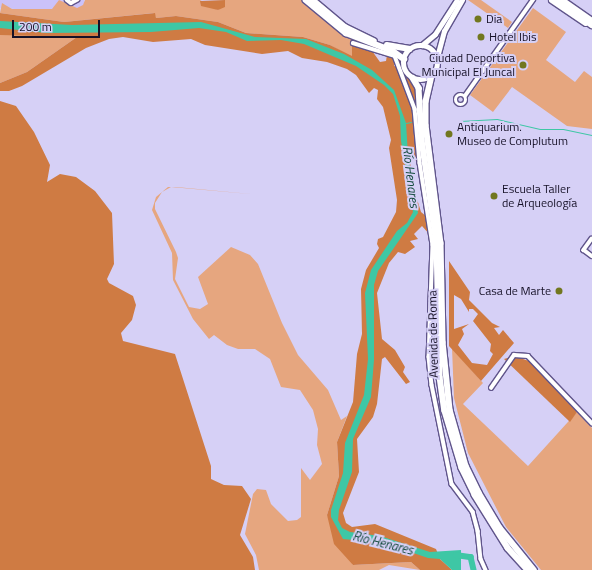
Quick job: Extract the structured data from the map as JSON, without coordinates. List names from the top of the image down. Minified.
{"streets":{"main road":["Avenida de Roma"]},"water":["Río Henares"],"places":["Dia","Hotel Ibis","Ciudad Deportiva Municipal El Juncal","Antiquarium. Museo de Complutum","Escuela Taller de Arqueología","Casa de Marte"],"scale_bar":"200 m"}
